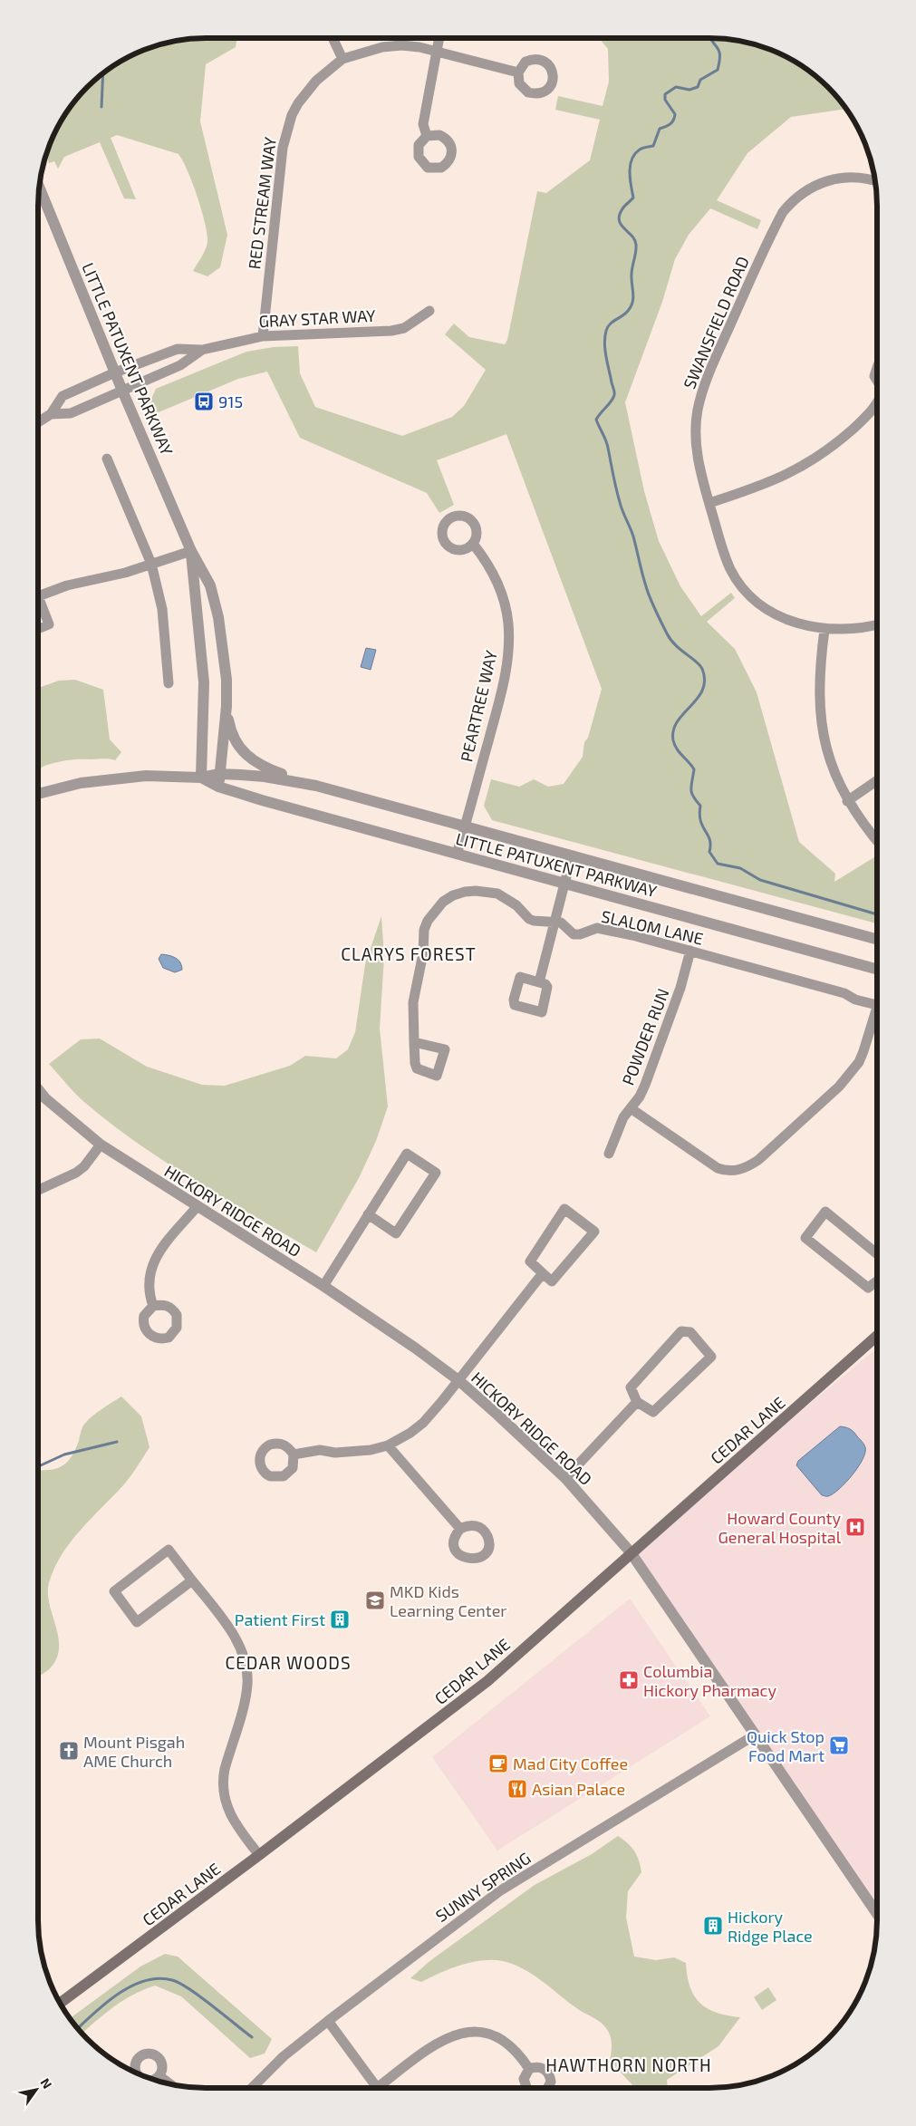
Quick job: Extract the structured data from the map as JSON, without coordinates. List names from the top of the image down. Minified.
{"streets":{"main road":["CEDAR LANE"],"street":["RED STREAM WAY","GRAY STAR WAY","SWANSFIELD ROAD","LITTLE PATUXENT PARKWAY","PEARTREE WAY","SLALOM LANE","POWDER RUN","HICKORY RIDGE ROAD","SUNNY SPRING"]},"crossings":[["RED STREAM WAY","GRAY STAR WAY"],["GRAY STAR WAY","LITTLE PATUXENT PARKWAY"],["LITTLE PATUXENT PARKWAY","PEARTREE WAY"],["SLALOM LANE","POWDER RUN"],["HICKORY RIDGE ROAD","CEDAR LANE"],["HICKORY RIDGE ROAD","SUNNY SPRING"]],"districts":["CLARYS FOREST","CEDAR WOODS","HAWTHORN NORTH"],"places":{"bus stop":["915"],"hospital":["Howard County General Hospital"],"school or university":["MKD Kids Learning Center"],"building":["Patient First","Hickory Ridge Place"],"pharmacy":["Columbia Hickory Pharmacy"],"supermarket":["Quick Stop Food Mart"],"church":["Mount Pisgah AME Church"],"cafe":["Mad City Coffee"],"restaurant":["Asian Palace"]},"north":"top right"}
